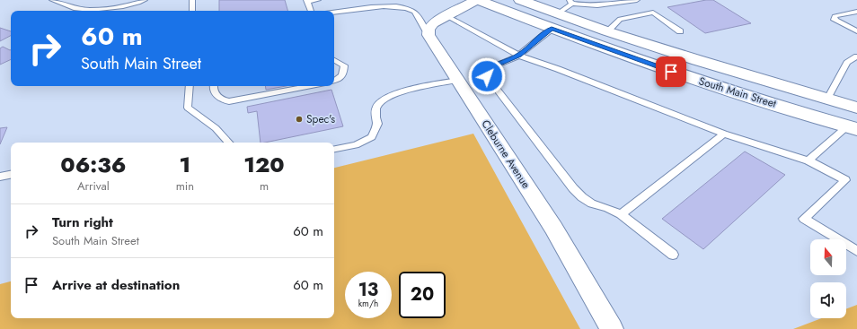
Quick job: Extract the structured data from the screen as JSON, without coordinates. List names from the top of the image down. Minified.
{"streets":{"main road":["South Main Street"],"street":["Cleburne Avenue"]},"places":["Spec's"],"north":"top","page":{"turn":["60 m","South Main Street"],"eta":["06:36","Arrival","1","min","120","m"],"list":[{"name":"Turn right","note":"South Main Street","value":"60 m"},{"name":"Arrive at destination","value":"60 m"}],"speed":"13 km/h","limit":"20"}}
